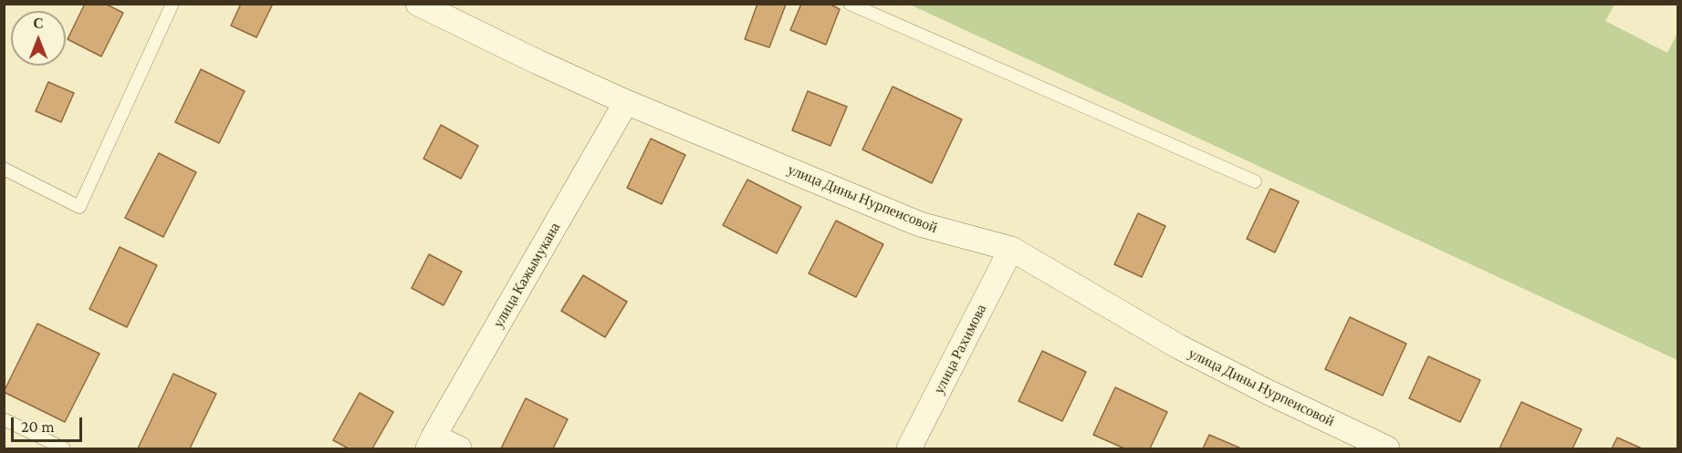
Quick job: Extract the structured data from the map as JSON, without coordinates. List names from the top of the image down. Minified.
{"streets":{"street":["улица Дины Нурпеисовой","улица Кажымукана","улица Рахимова"]},"crossings":[["улица Дины Нурпеисовой","улица Кажымукана"],["улица Дины Нурпеисовой","улица Рахимова"]],"scale_bar":"20 m","north":"top"}
